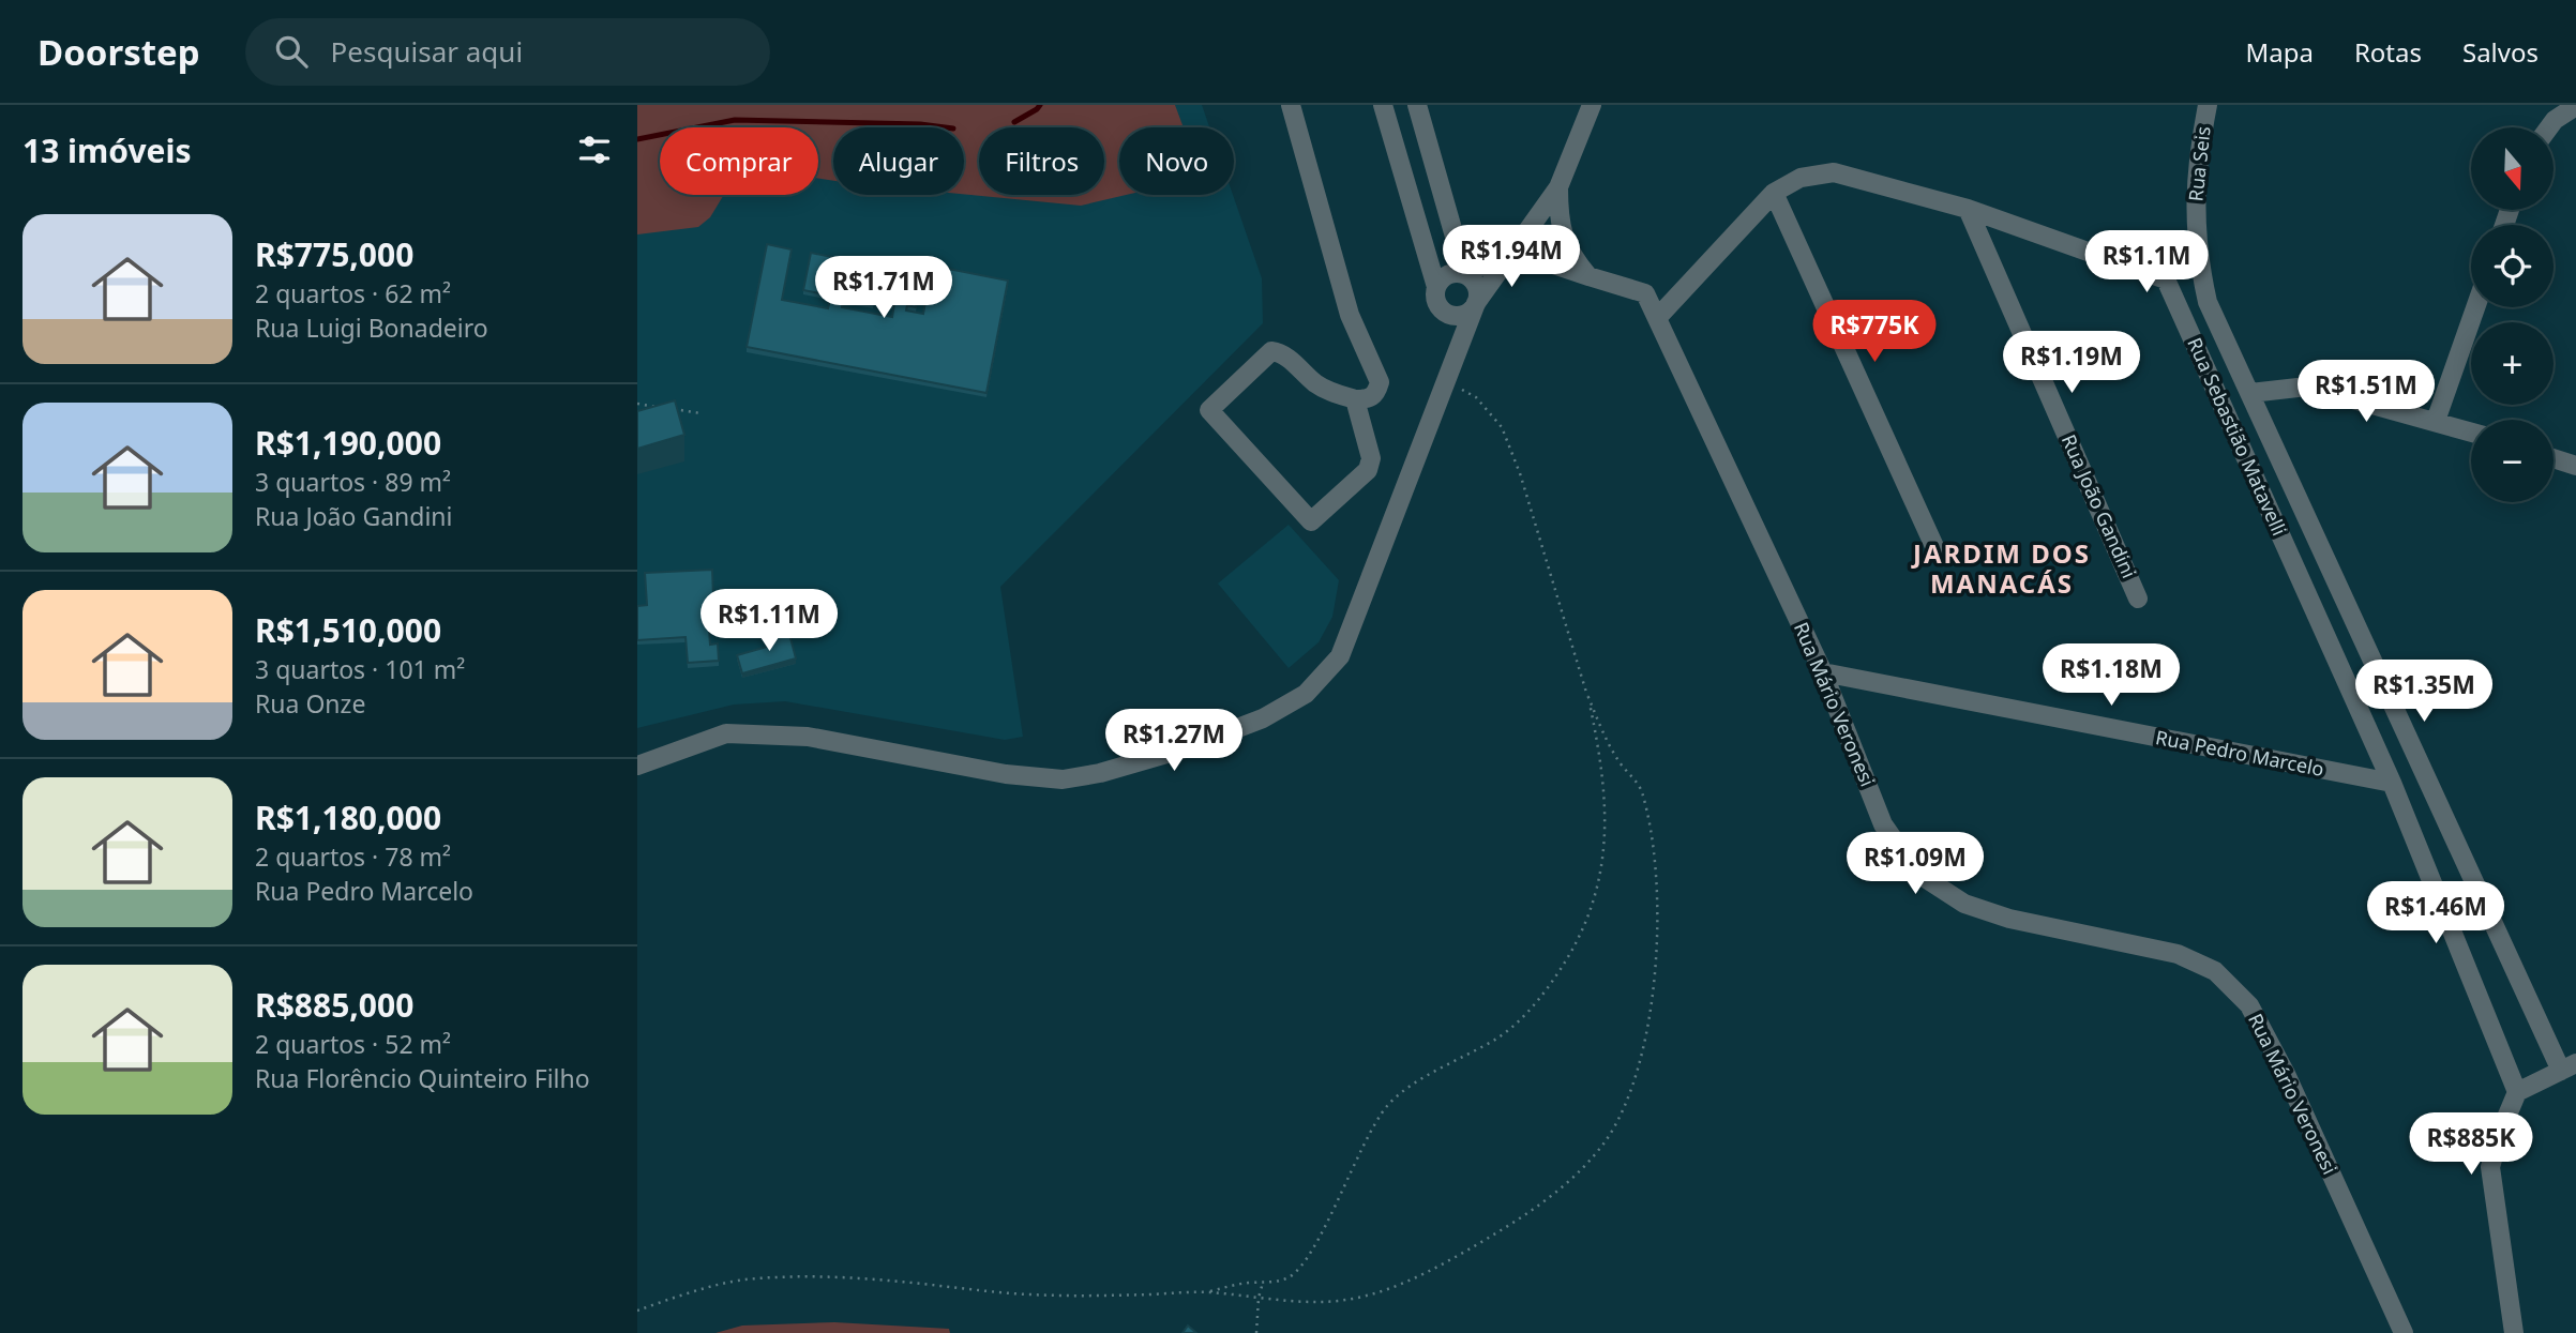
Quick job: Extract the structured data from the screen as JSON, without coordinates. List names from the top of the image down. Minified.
{"streets":{"street":["Rua Seis","Rua Sebastião Matavelli","Rua João Gandini","Rua Mário Veronesi","Rua Pedro Marcelo"]},"crossings":[["Rua Sebastião Matavelli","Rua João Gandini"],["Rua Sebastião Matavelli","Rua Mário Veronesi"],["Rua Sebastião Matavelli","Rua Pedro Marcelo"],["Rua Mário Veronesi","Rua Pedro Marcelo"]],"districts":["JARDIM DOS MANACÁS"],"north":"bottom","page":{"header":"Doorstep","search":"Pesquisar aqui","nav":["Mapa","Rotas","Salvos"],"heading":"13 imóveis","map_buttons":["+","−"],"chip":["Comprar","Alugar","Filtros","Novo"],"list":[{"name":"R$775,000","note":"2 quartos · 62 m² · Rua Luigi Bonadeiro"},{"name":"R$1,190,000","note":"3 quartos · 89 m² · Rua João Gandini"},{"name":"R$1,510,000","note":"3 quartos · 101 m² · Rua Onze"},{"name":"R$1,180,000","note":"2 quartos · 78 m² · Rua Pedro Marcelo"},{"name":"R$885,000","note":"2 quartos · 52 m² · Rua Florêncio Quinteiro Filho"}],"price":["R$1.94M","R$1.1M","R$1.71M","R$775K","R$1.19M","R$1.51M","R$1.11M","R$1.18M","R$1.35M","R$1.27M","R$1.09M","R$1.46M","R$885K"]}}
